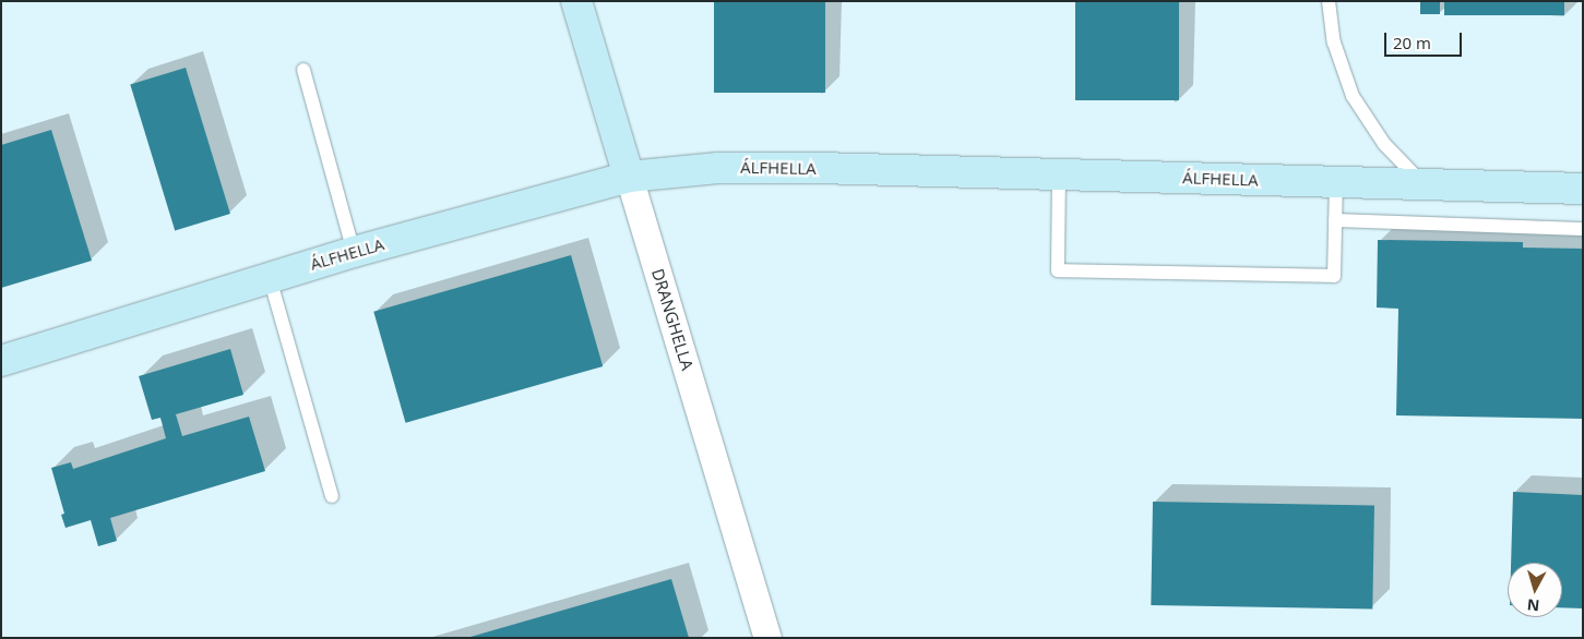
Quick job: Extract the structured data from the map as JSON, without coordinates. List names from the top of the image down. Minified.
{"streets":{"street":["ÁLFHELLA","DRANGHELLA"]},"crossings":[["ÁLFHELLA","DRANGHELLA"]],"scale_bar":"20 m","north":"bottom"}
